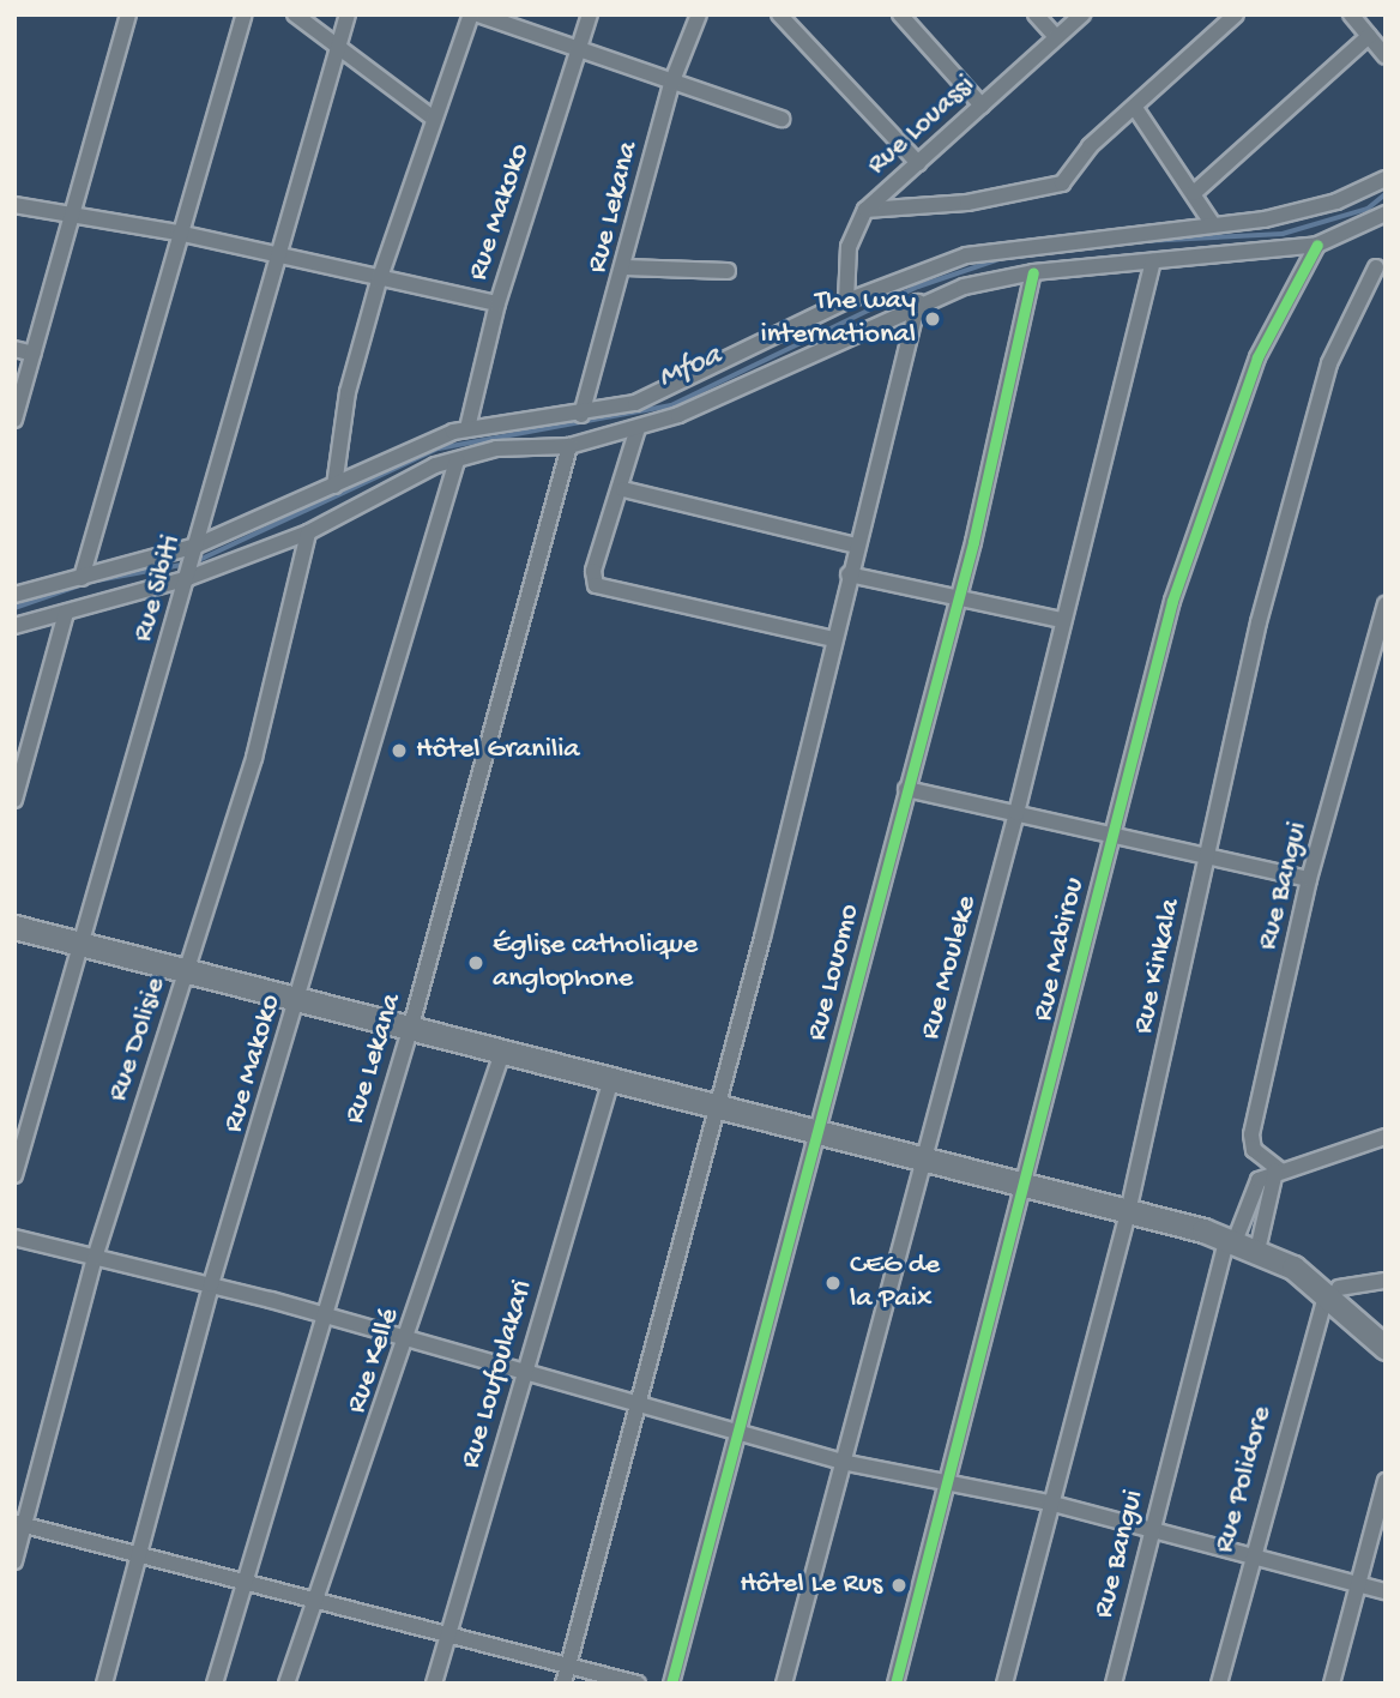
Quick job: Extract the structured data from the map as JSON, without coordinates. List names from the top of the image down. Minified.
{"streets":{"street":["Rue Louassi","Rue Lekana","Rue Makoko","Rue Sibiti","Rue Bangui","Rue Mabirou","Rue Kinkala","Rue Mouleke","Rue Louomo","Rue Dolisie","Rue Kellé","Rue Loufoulakari","Rue Polidore"]},"water":["Mfoa"],"places":["The way international","Hôtel Granilia","Église catholique anglophone","CEG de la Paix","Hôtel Le Rus"]}
